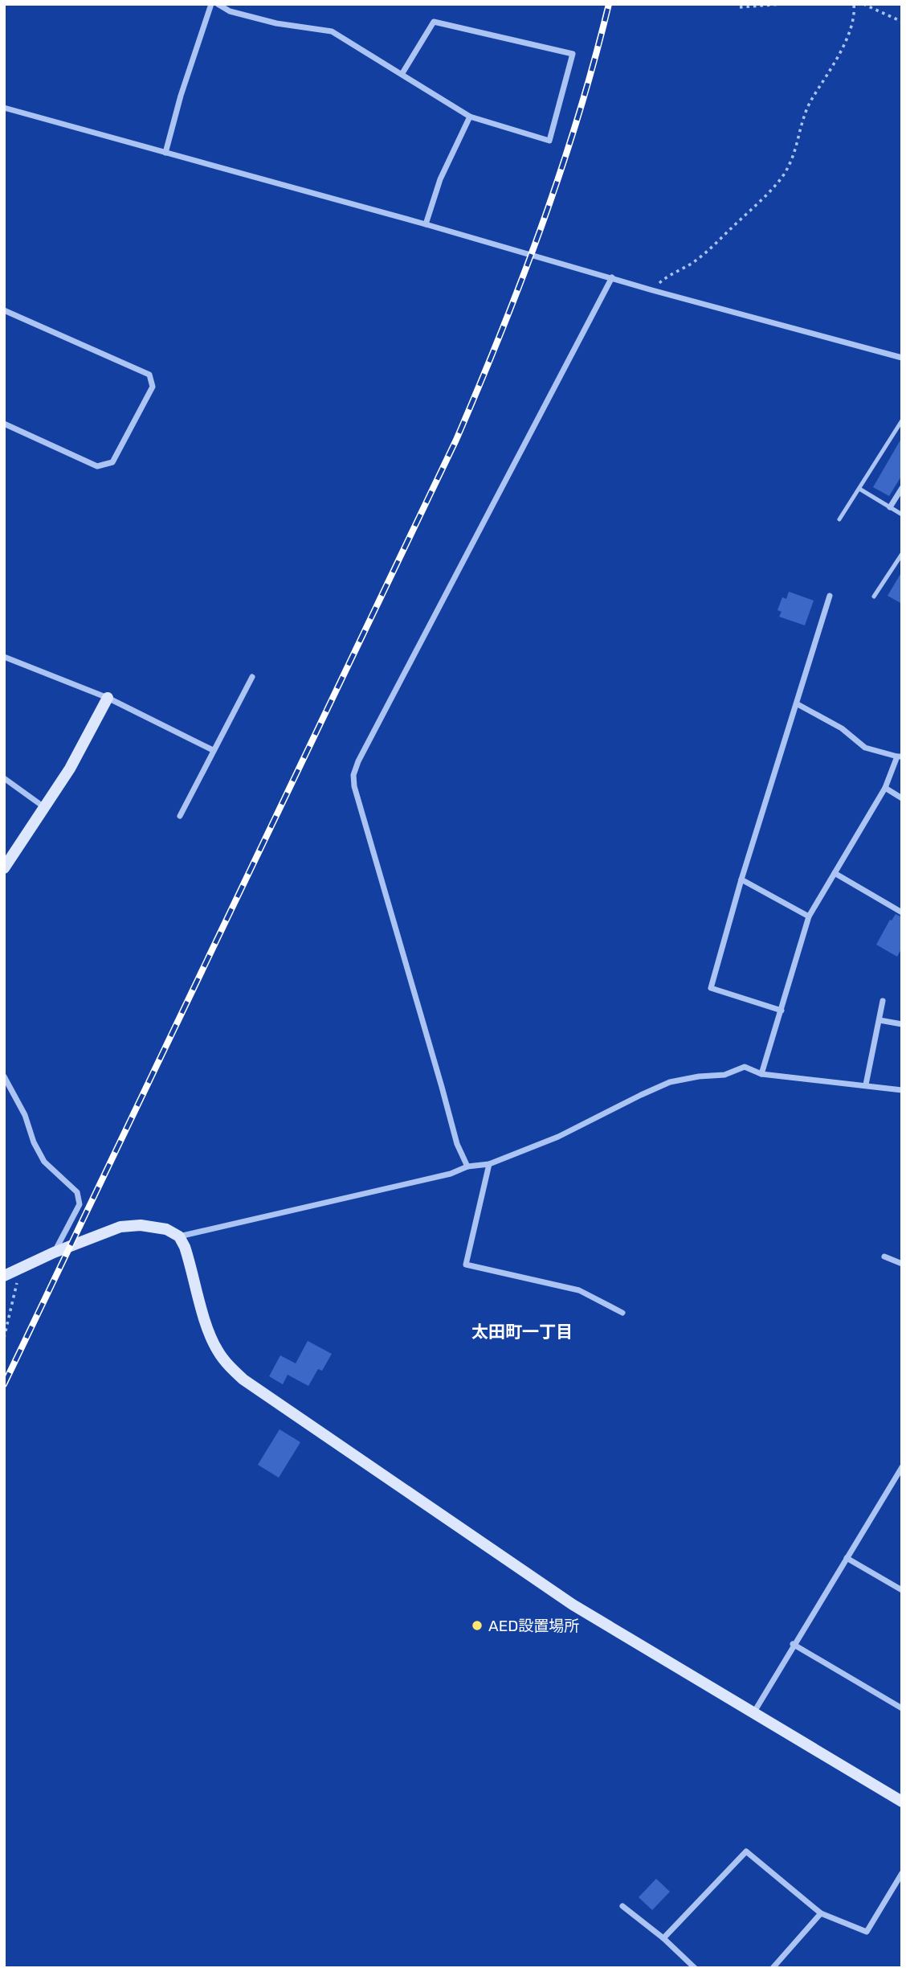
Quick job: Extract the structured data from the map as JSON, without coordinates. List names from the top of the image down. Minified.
{"districts":["太田町一丁目"],"places":["AED設置場所"]}
